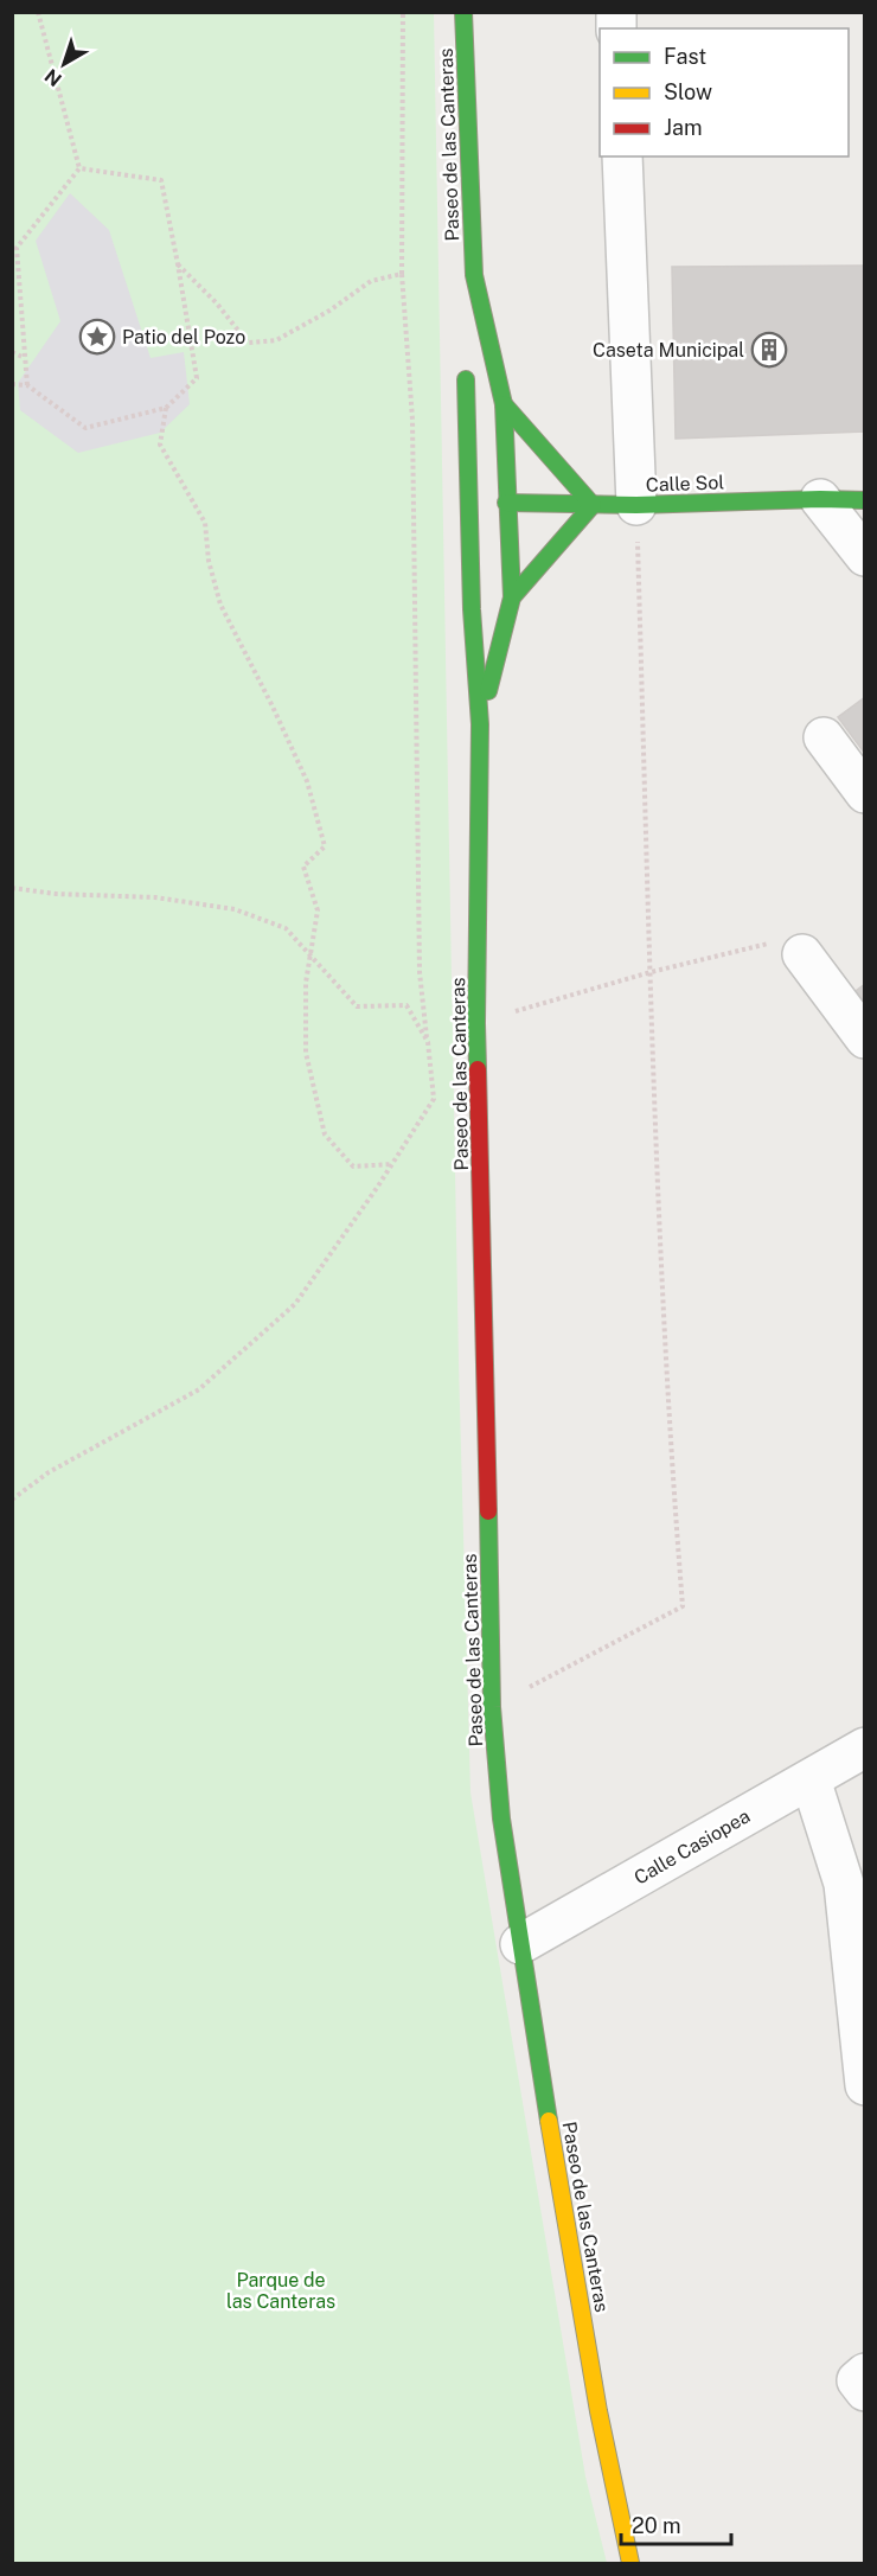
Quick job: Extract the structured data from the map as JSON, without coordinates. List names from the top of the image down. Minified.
{"streets":{"street":["Paseo de las Canteras","Calle Sol","Calle Casiopea"]},"crossings":[["Paseo de las Canteras","Calle Casiopea"]],"parks":["Parque de las Canteras"],"places":{"place":["Patio del Pozo"],"building":["Caseta Municipal"]},"legend":["Fast","Slow","Jam"],"scale_bar":"20 m","north":"bottom left"}
